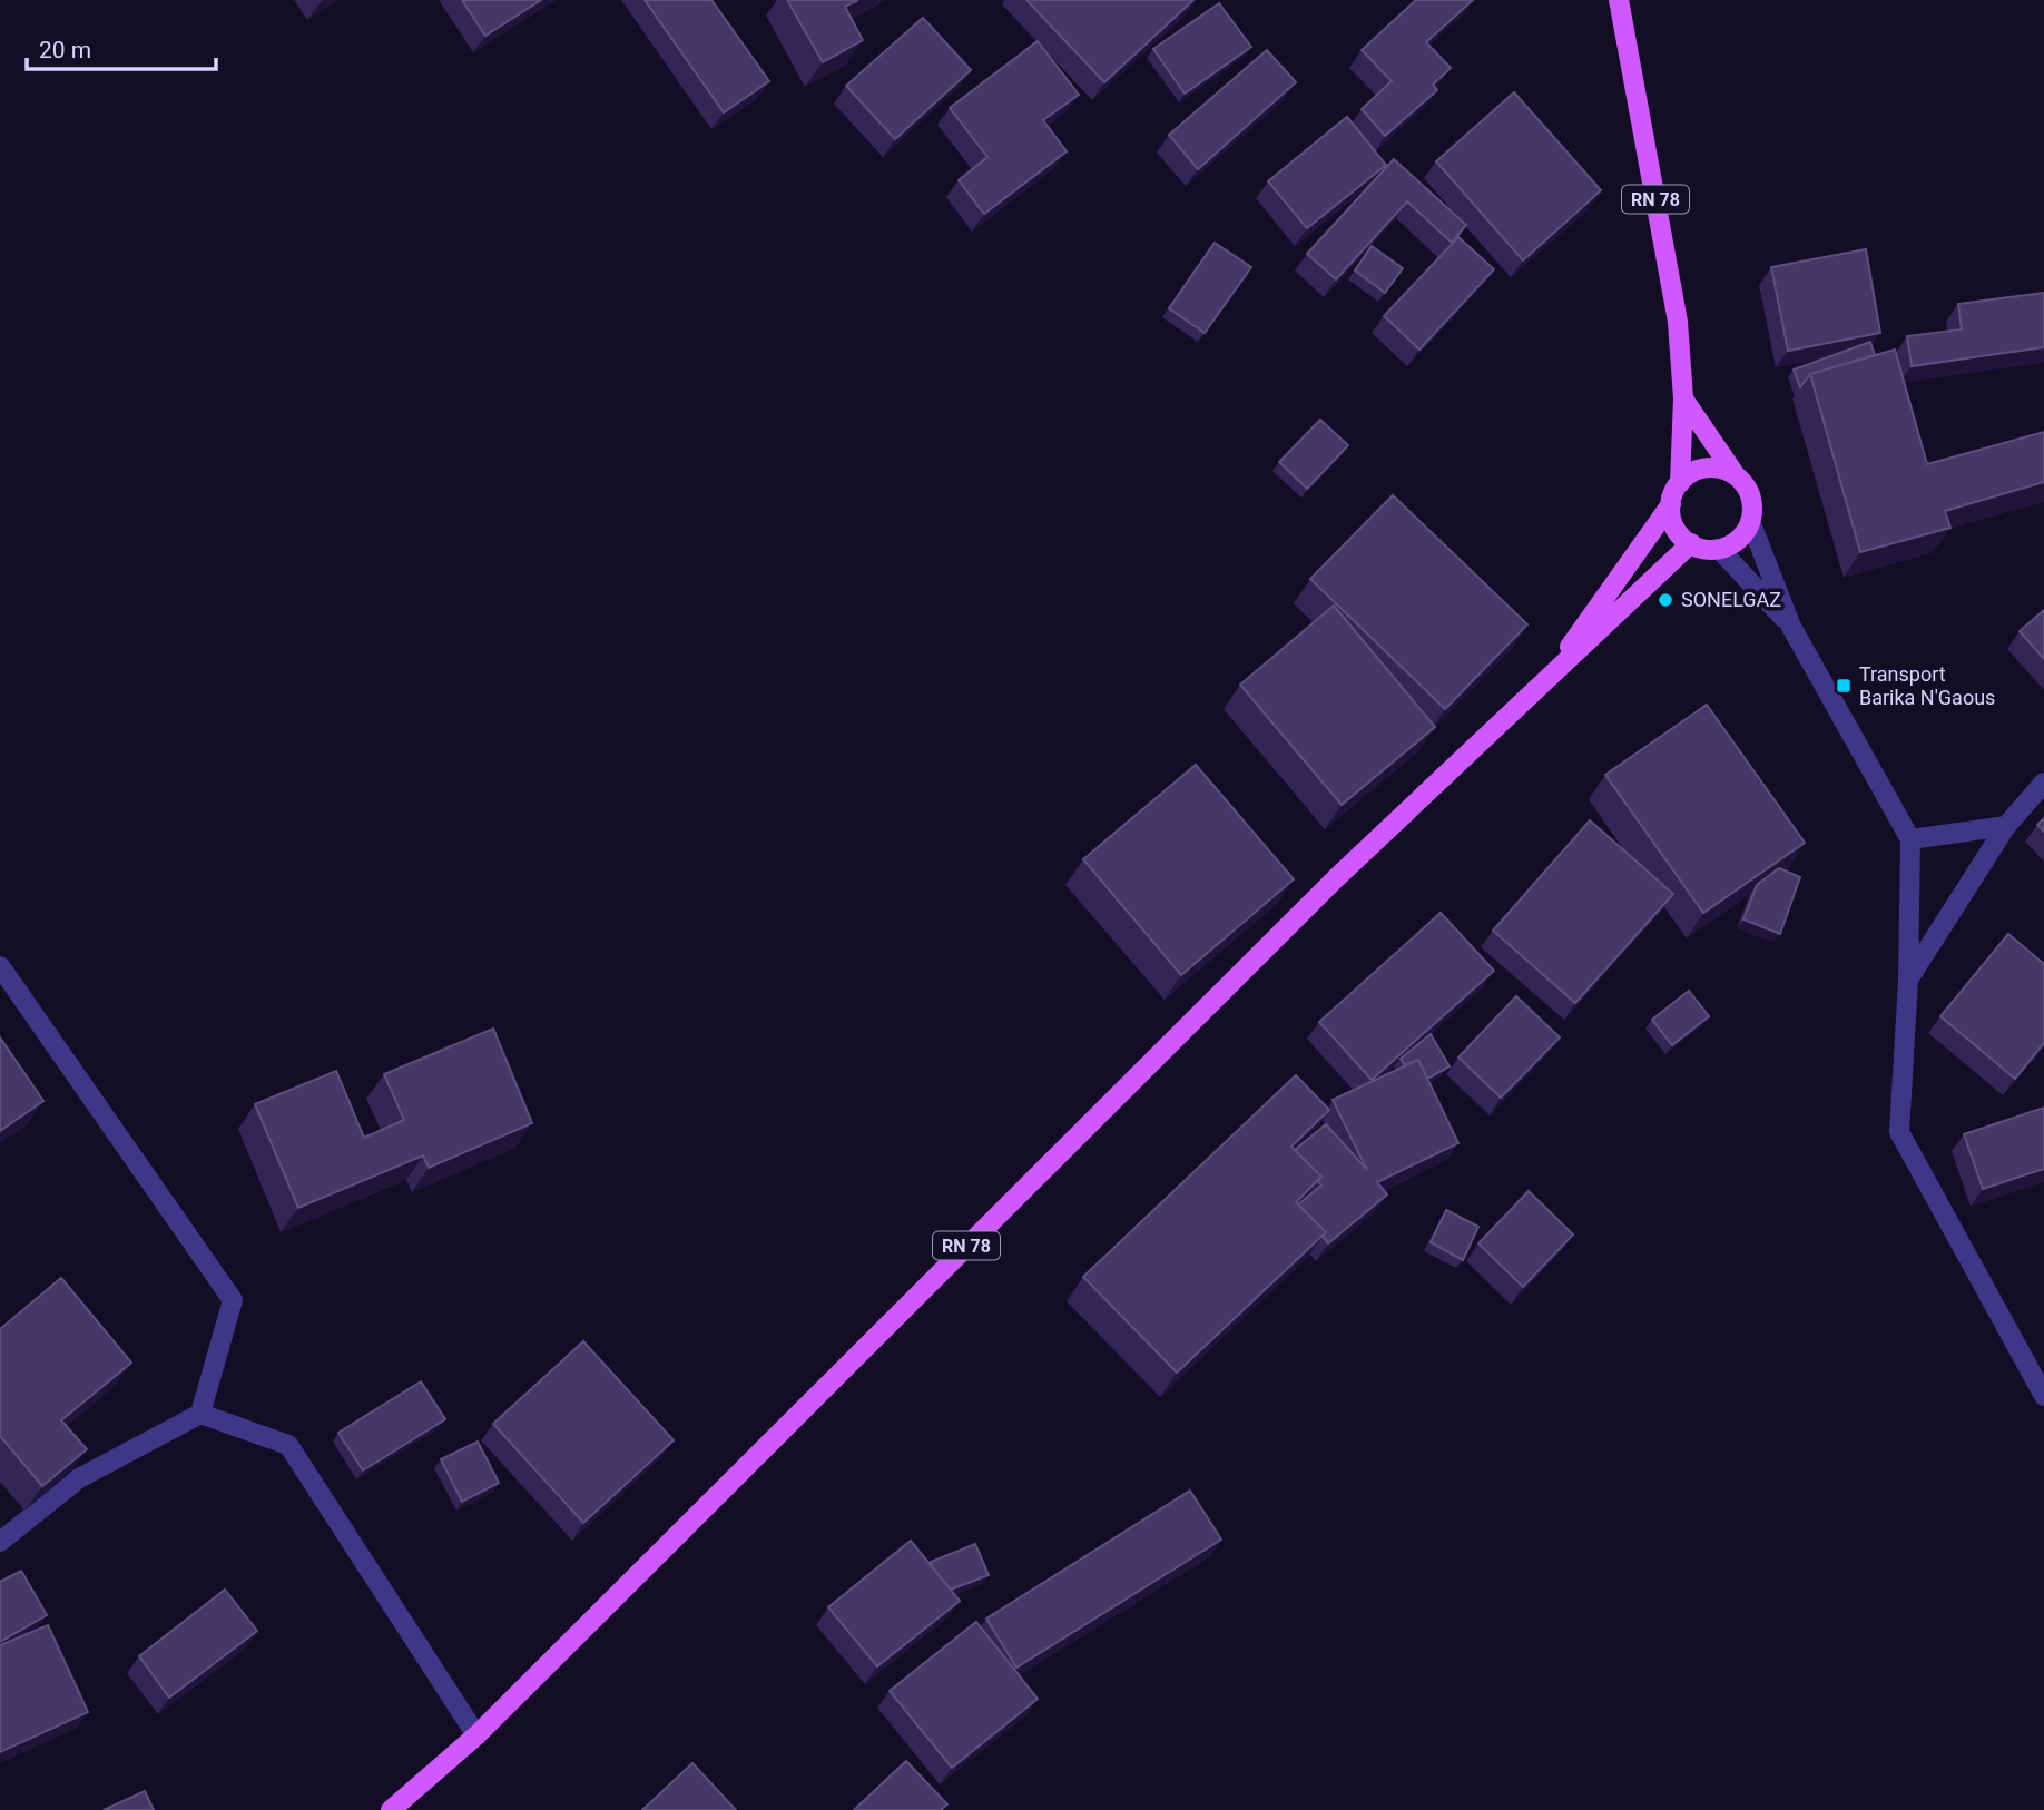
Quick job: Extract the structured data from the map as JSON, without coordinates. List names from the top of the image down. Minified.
{"streets":{"main road":["RN 78"]},"places":{"other":["SONELGAZ"],"transit":["Transport Barika N'Gaous"]},"scale_bar":"20 m"}
